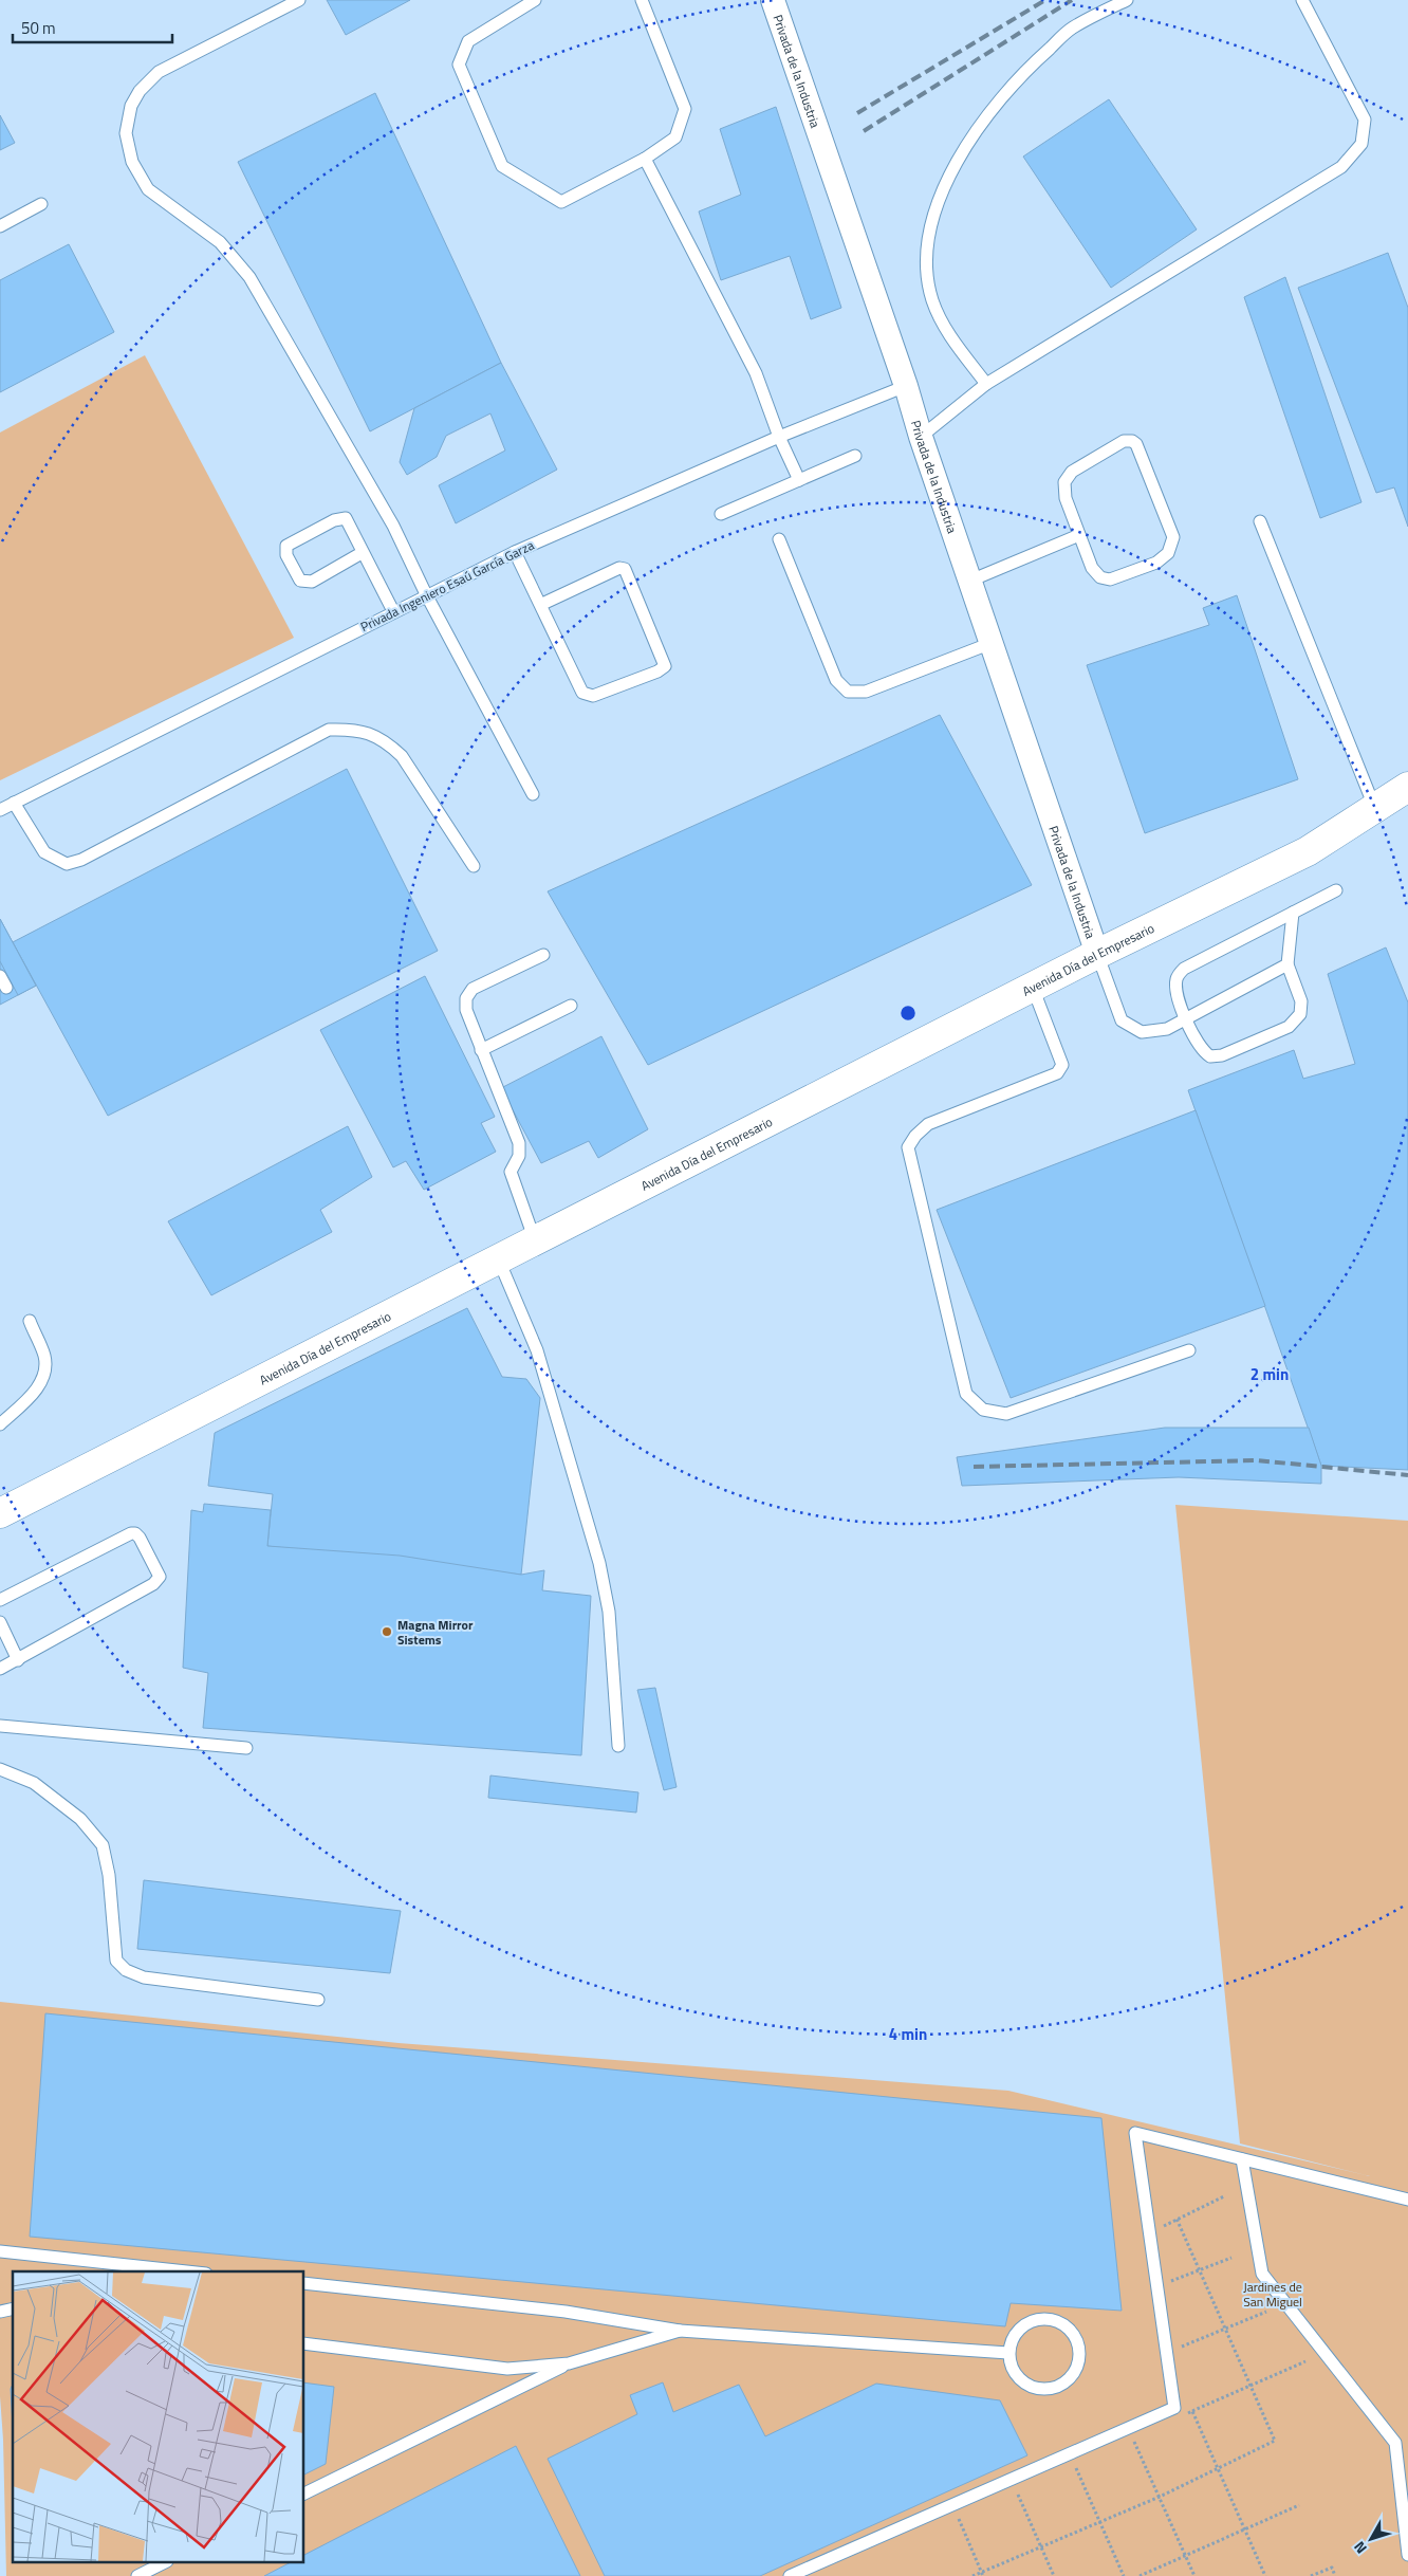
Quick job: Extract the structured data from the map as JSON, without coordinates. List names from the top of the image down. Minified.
{"streets":{"street":["Privada de la Industria","Avenida Día del Empresario"],"lane":["Privada Ingeniero Esaú García Garza"]},"crossings":[["Privada de la Industria","Privada Ingeniero Esaú García Garza"],["Privada de la Industria","Avenida Día del Empresario"]],"parks":["Jardines de San Miguel"],"places":["Magna Mirror Sistems"],"scale_bar":"50 m","north":"bottom left","rings":["2 min","4 min"]}
